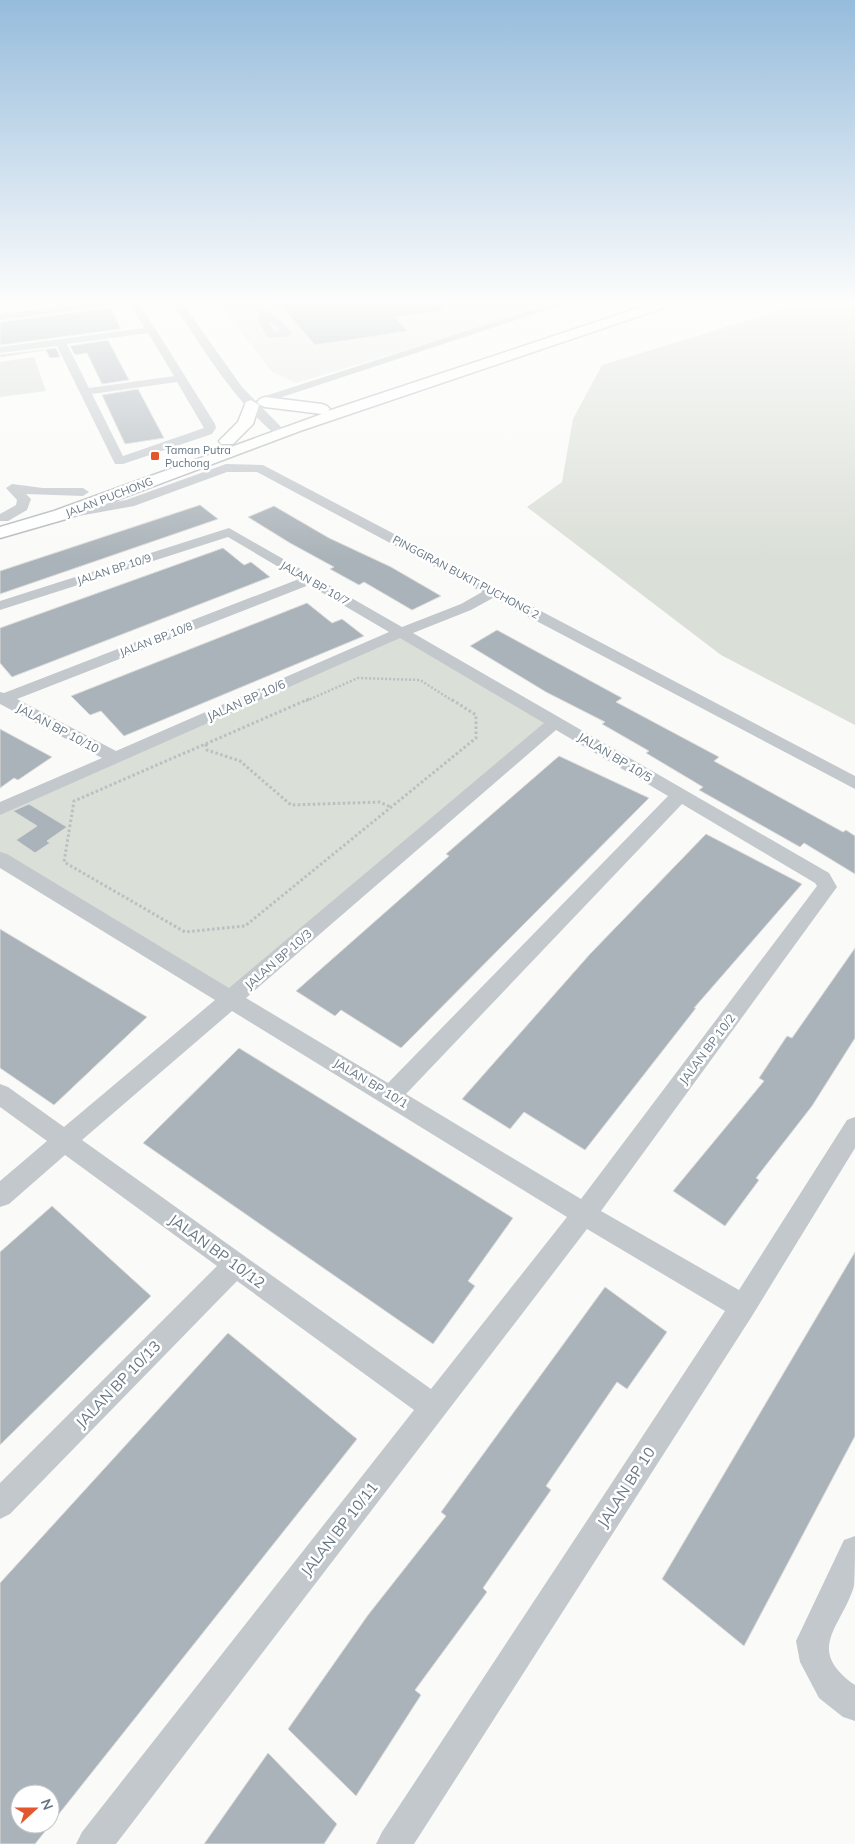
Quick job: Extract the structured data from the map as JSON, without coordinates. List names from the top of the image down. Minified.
{"streets":{"main road":["JALAN PUCHONG"],"street":["JALAN BP 10/9","PINGGIRAN BUKIT PUCHONG 2","JALAN BP 10/7","JALAN BP 10/8","JALAN BP 10/6","JALAN BP 10/10","JALAN BP 10/5","JALAN BP 10/3","JALAN BP 10/2","JALAN BP 10/1","JALAN BP 10/12","JALAN BP 10/13","JALAN BP 10","JALAN BP 10/11"]},"crossings":[["JALAN PUCHONG","PINGGIRAN BUKIT PUCHONG 2"],["JALAN BP 10/9","JALAN BP 10/7"],["PINGGIRAN BUKIT PUCHONG 2","JALAN BP 10/6"],["JALAN BP 10/7","JALAN BP 10/8"],["JALAN BP 10/7","JALAN BP 10/6"],["JALAN BP 10/7","JALAN BP 10/5"],["JALAN BP 10/8","JALAN BP 10/10"],["JALAN BP 10/6","JALAN BP 10/10"],["JALAN BP 10/6","JALAN BP 10/5"],["JALAN BP 10/5","JALAN BP 10/3"],["JALAN BP 10/5","JALAN BP 10/2"],["JALAN BP 10/3","JALAN BP 10/1"],["JALAN BP 10/3","JALAN BP 10/12"],["JALAN BP 10/2","JALAN BP 10/1"],["JALAN BP 10/2","JALAN BP 10/11"],["JALAN BP 10/1","JALAN BP 10"],["JALAN BP 10/1","JALAN BP 10/11"],["JALAN BP 10/12","JALAN BP 10/13"],["JALAN BP 10/12","JALAN BP 10/11"]],"places":{"transit":["Taman Putra Puchong"]},"north":"right"}
